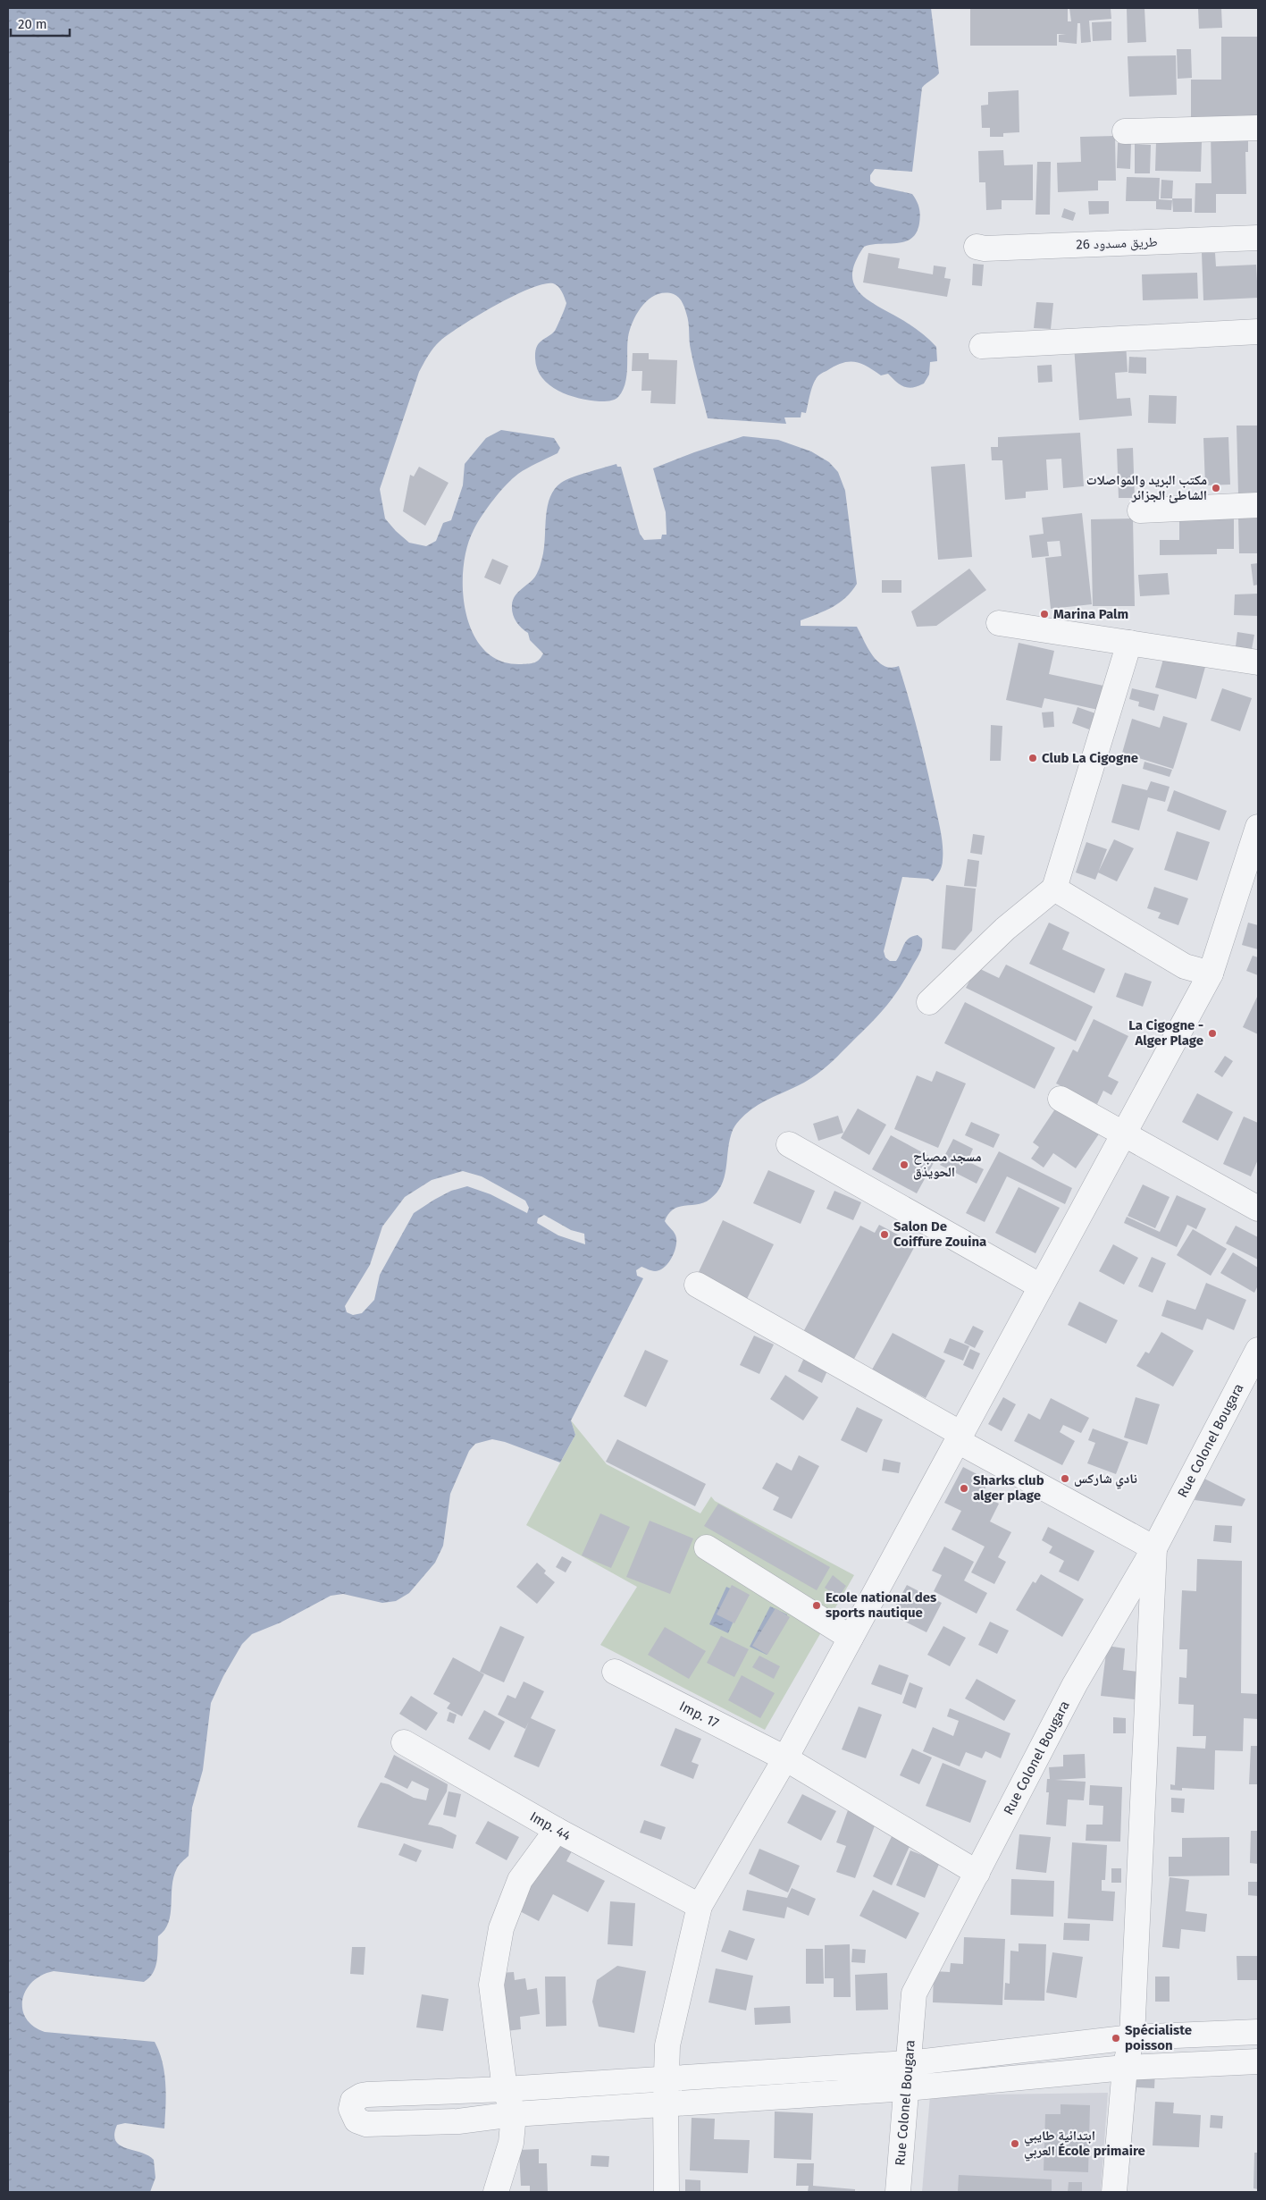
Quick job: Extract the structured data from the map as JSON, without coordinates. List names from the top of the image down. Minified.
{"streets":{"street":["طريق مسدود 26","Rue Colonel Bougara","Imp. 17","Imp. 44"]},"crossings":[["Rue Colonel Bougara","Imp. 17"]],"places":["مكتب البريد والمواصلات الشاطئ الجزائر","Marina Palm","Club La Cigogne","La Cigogne - Alger Plage","مسجد مصباح الحويذق","Salon De Coiffure Zouina","نادي شاركس","Sharks club alger plage","Ecole national des sports nautique","Spécialiste poisson","ابتدائية طايبي العربي École primaire"],"scale_bar":"20 m"}
